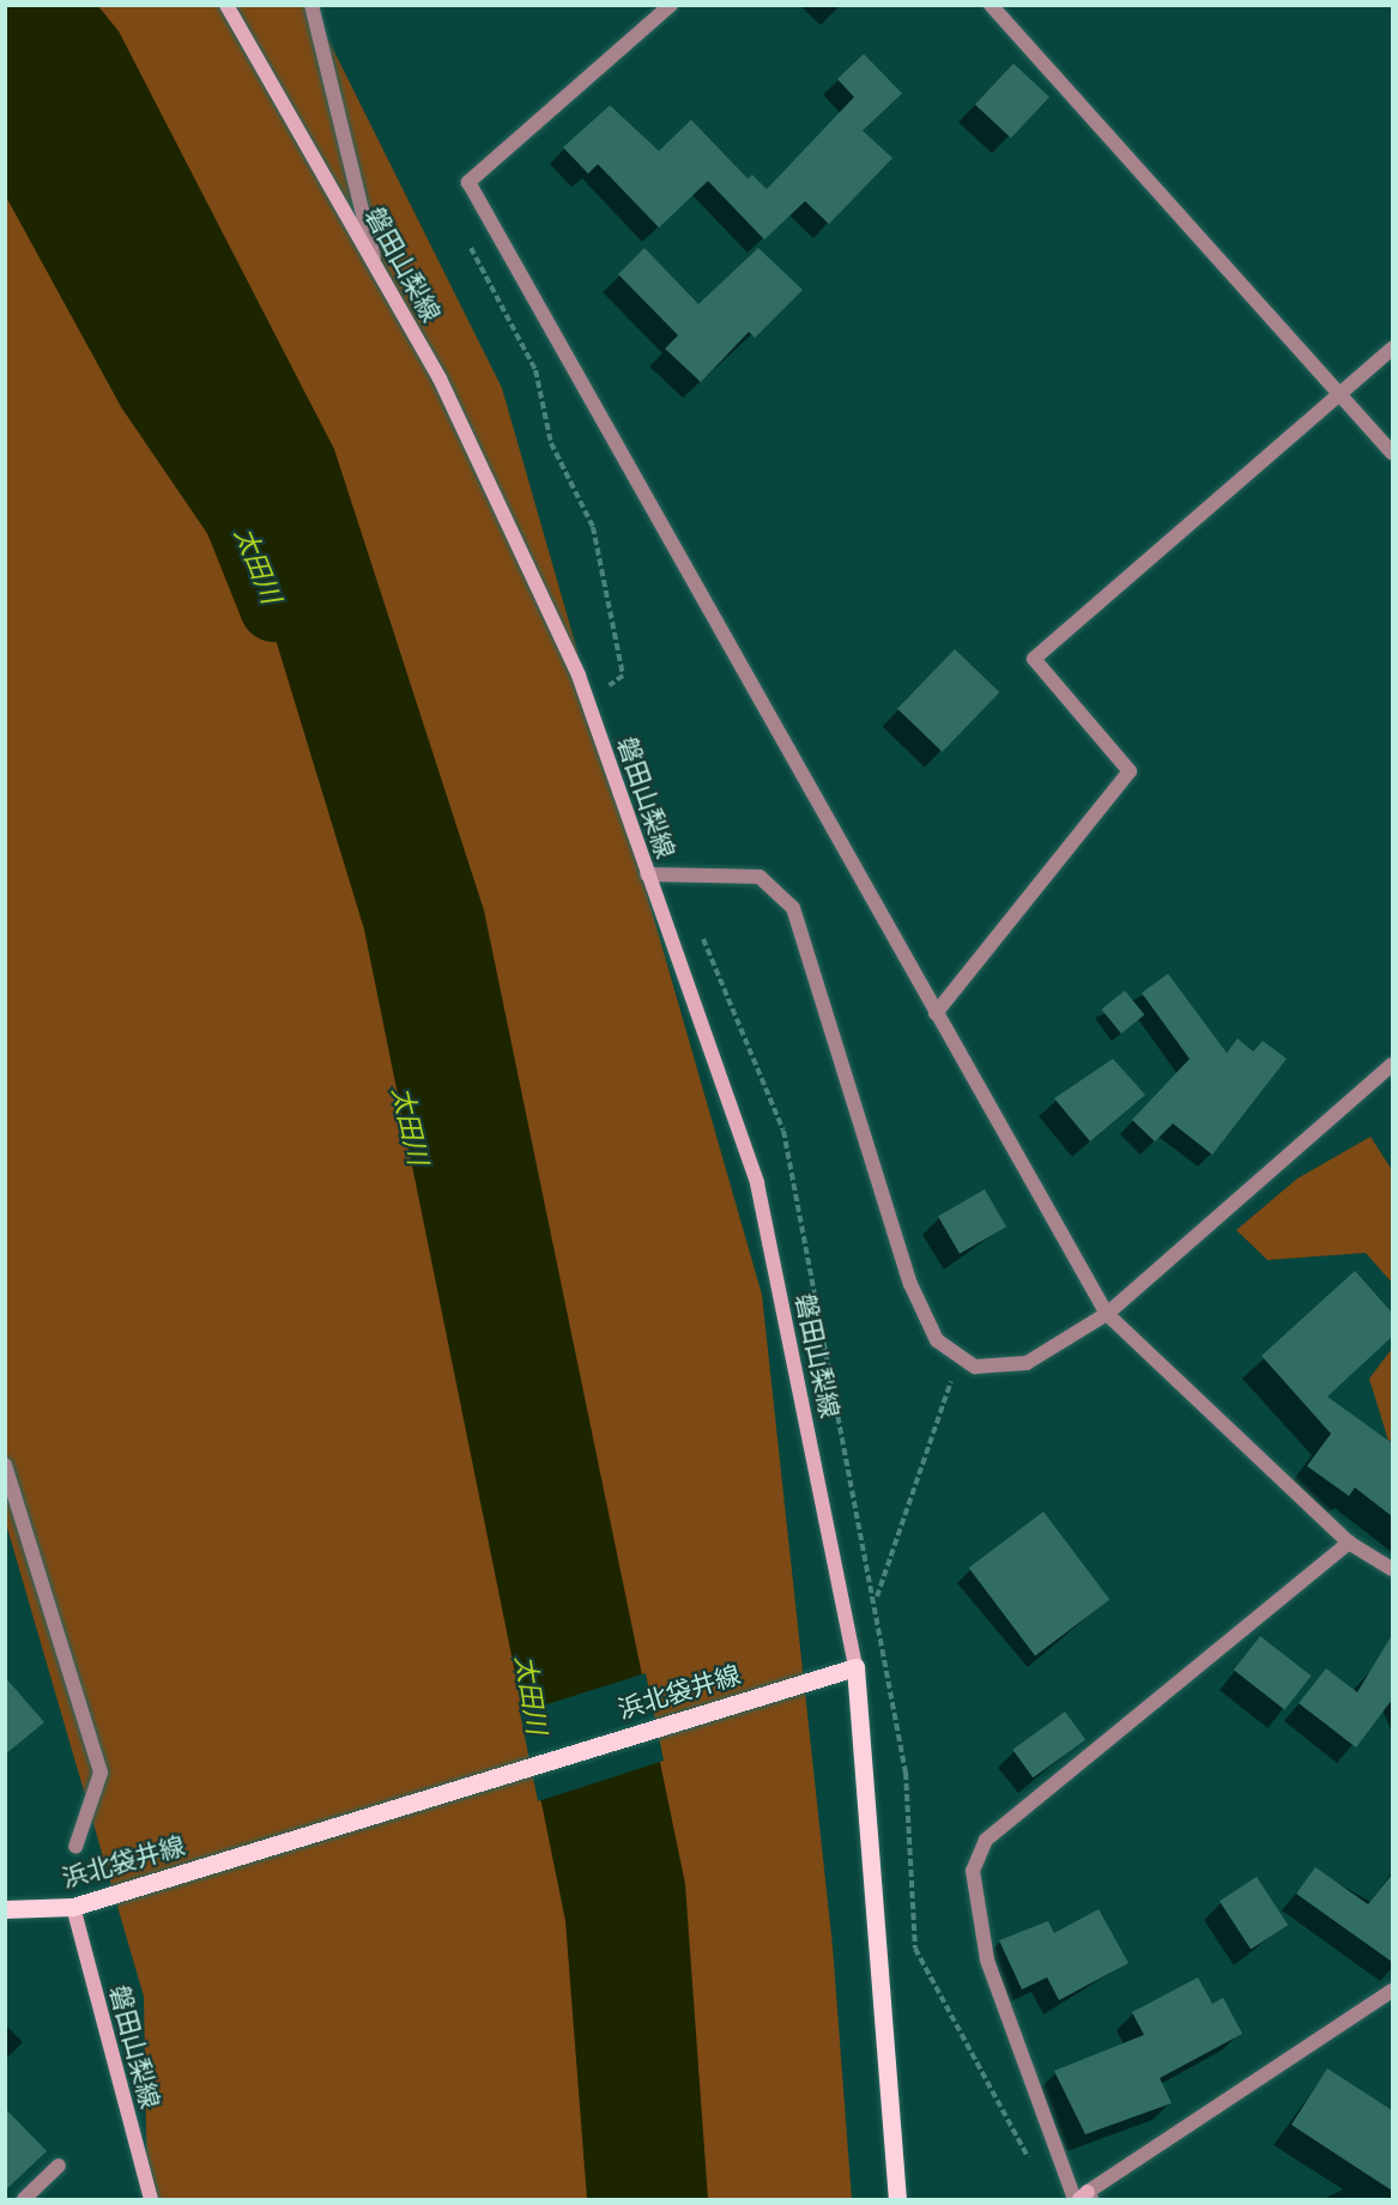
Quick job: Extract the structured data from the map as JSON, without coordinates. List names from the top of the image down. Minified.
{"streets":{"main road":["磐田山梨線","浜北袋井線"]},"crossings":[["磐田山梨線","浜北袋井線"]],"water":["太田川"]}
